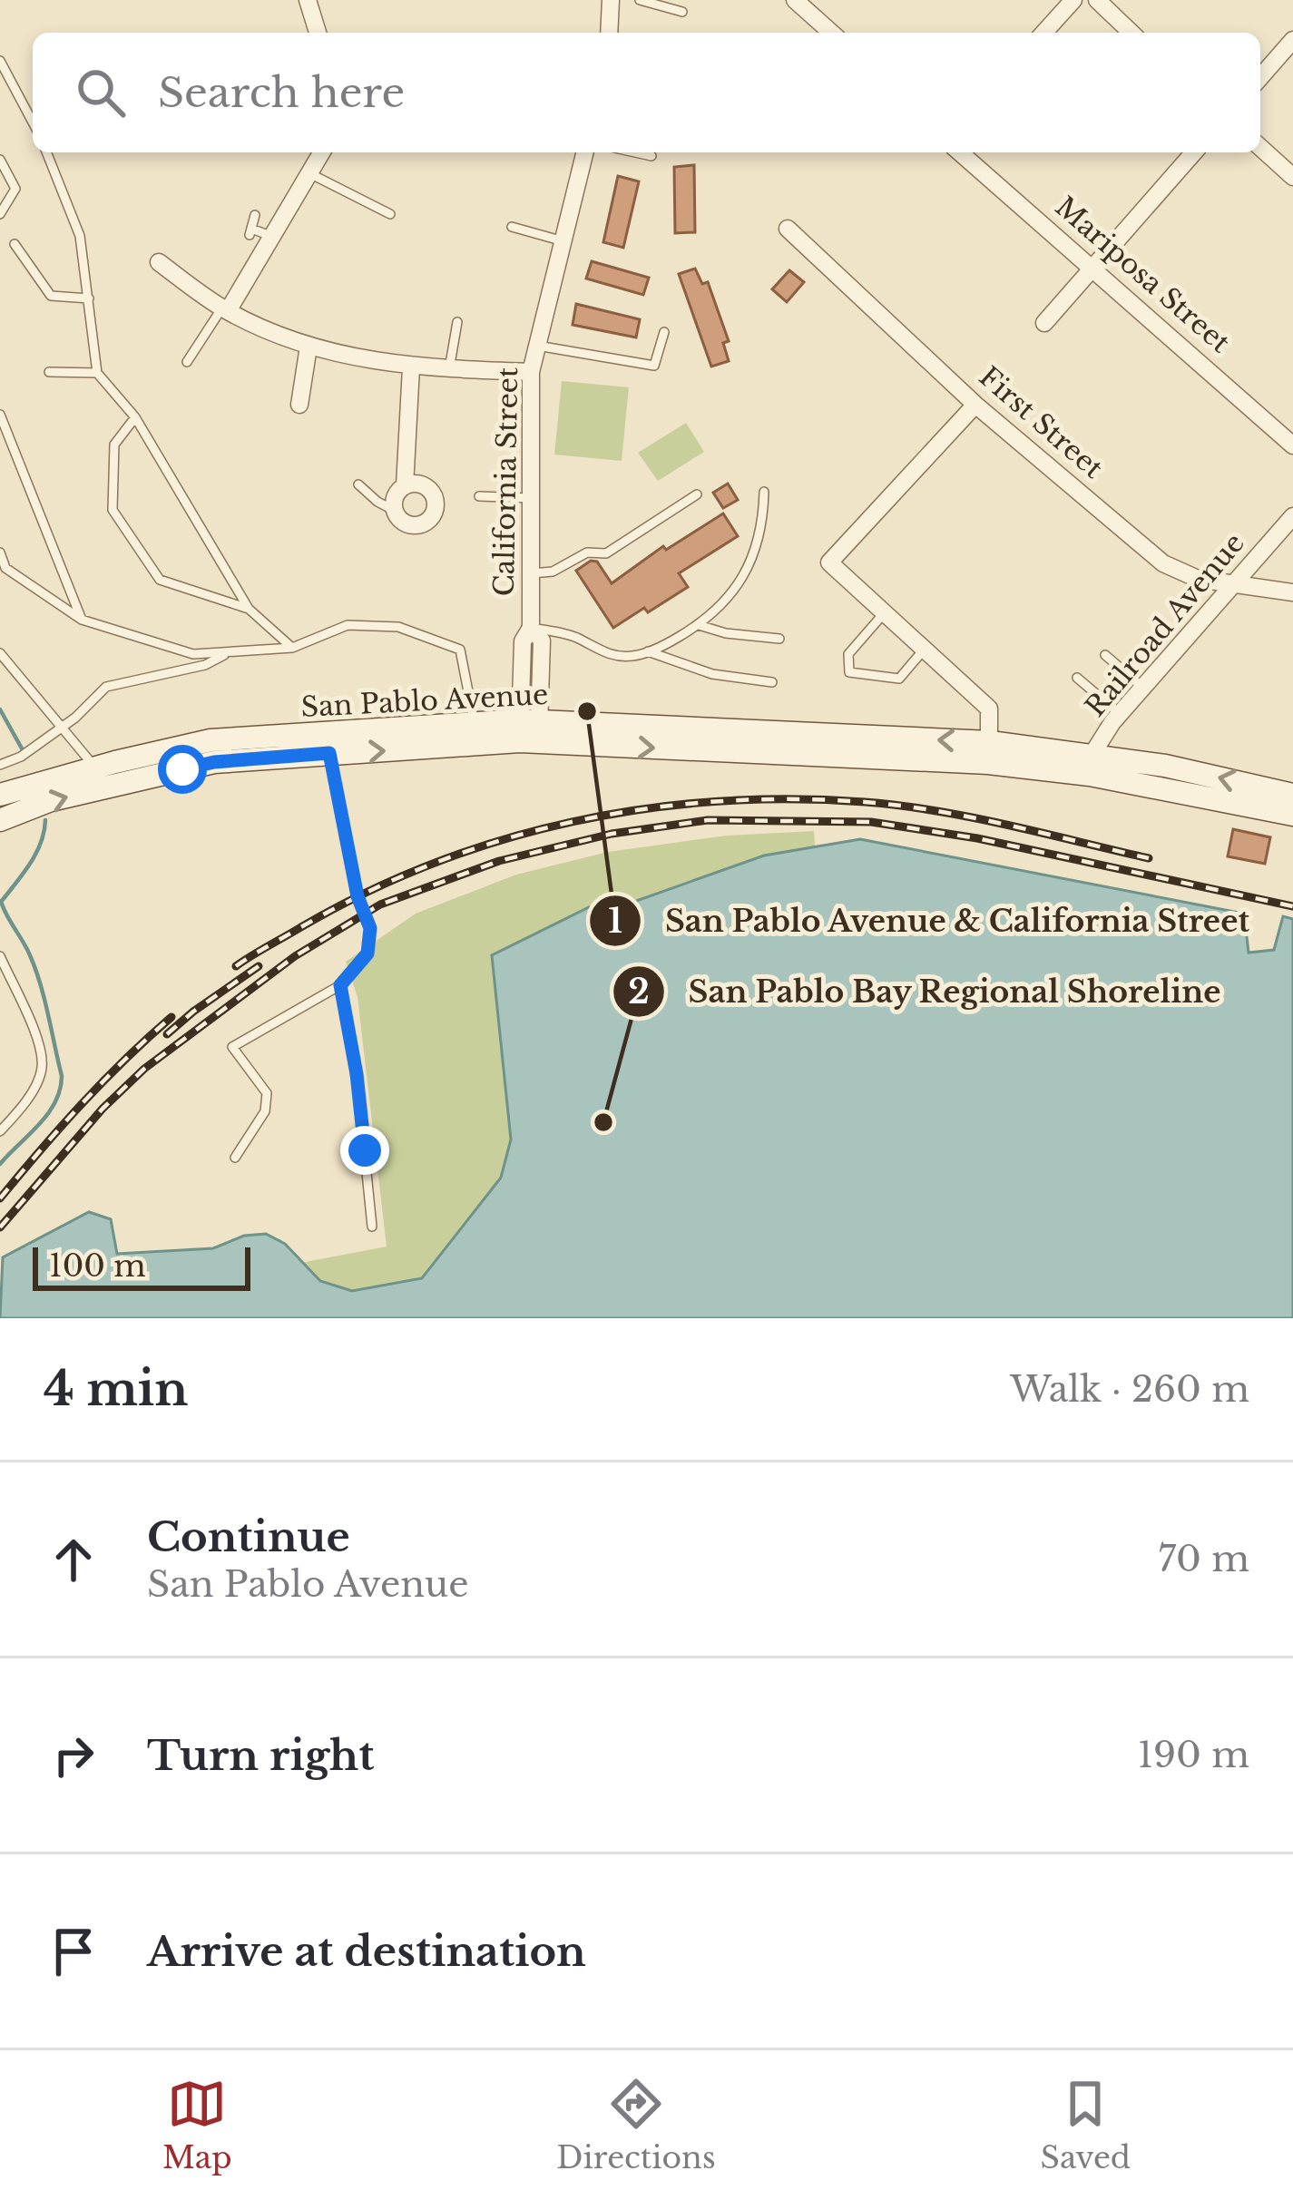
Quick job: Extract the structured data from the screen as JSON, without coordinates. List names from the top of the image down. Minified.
{"streets":{"main road":["San Pablo Avenue"],"street":["Mariposa Street","First Street","California Street","Railroad Avenue"]},"crossings":[["First Street","Railroad Avenue"],["California Street","San Pablo Avenue"],["Railroad Avenue","San Pablo Avenue"]],"places":["San Pablo Avenue & California Street","San Pablo Bay Regional Shoreline"],"scale_bar":"100 m","page":{"search":"Search here","scale":"100 m","heading":["4 min","Walk · 260 m"],"list":[["Continue","San Pablo Avenue","70 m"],["Turn right","190 m"],"Arrive at destination"],"nav":["Map","Directions","Saved"]}}
